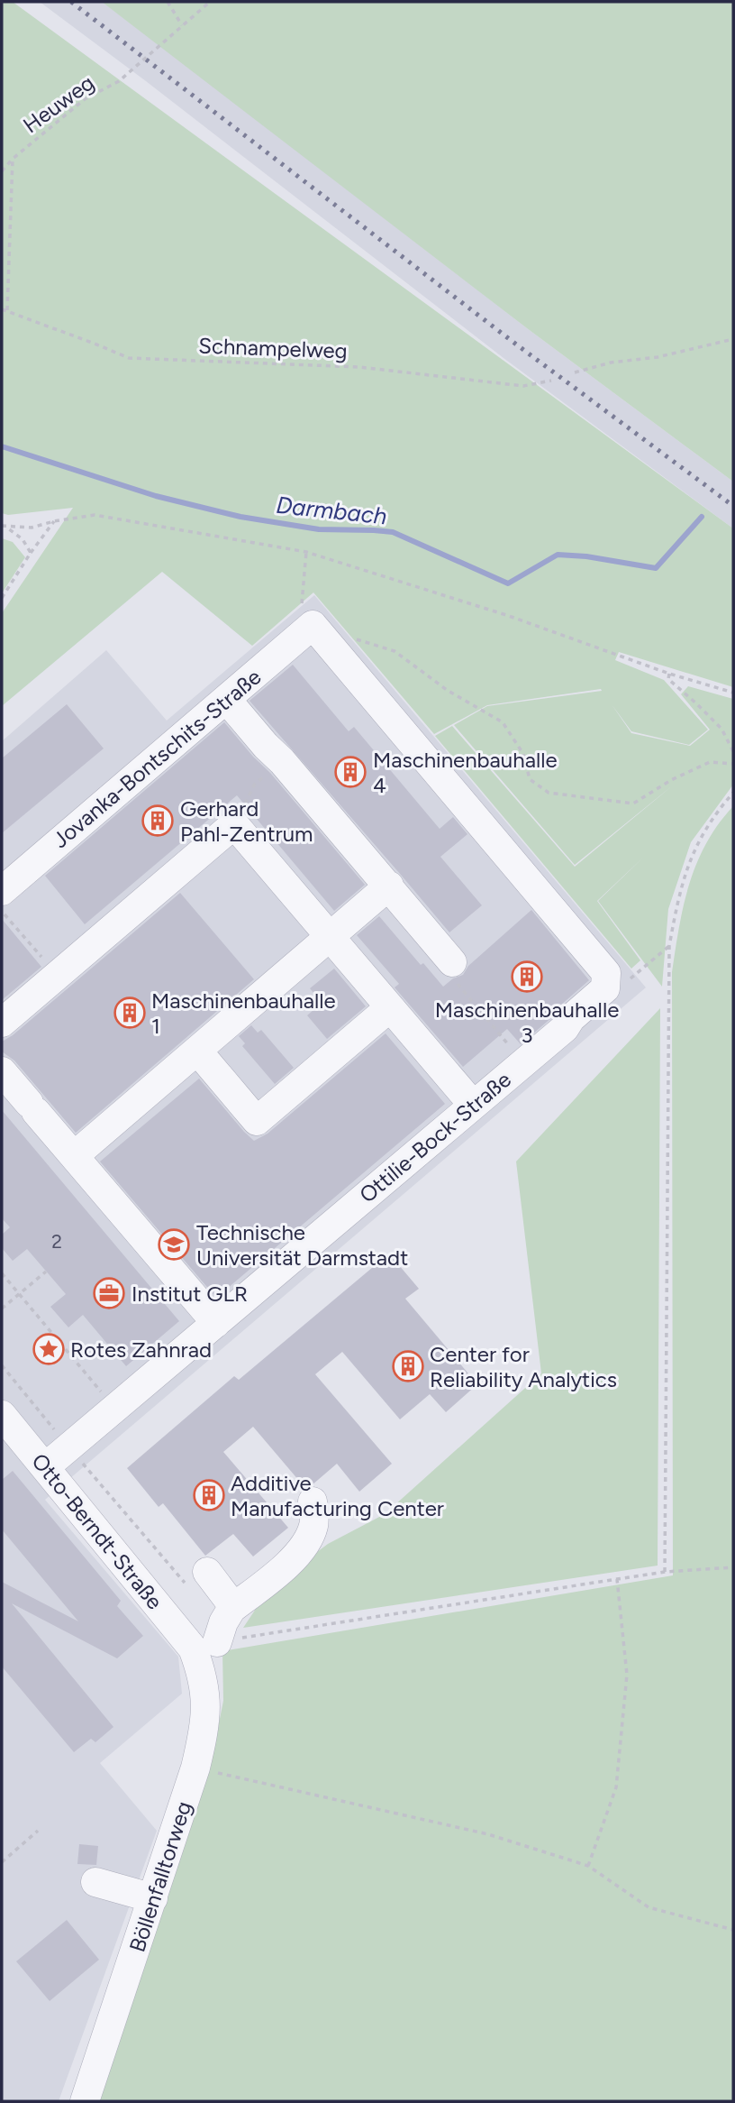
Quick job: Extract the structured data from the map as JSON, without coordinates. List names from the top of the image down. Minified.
{"streets":{"street":["Jovanka-Bontschits-Straße","Ottilie-Bock-Straße","Otto-Berndt-Straße","Böllenfalltorweg"],"path":["Heuweg","Schnampelweg"]},"crossings":[["Heuweg","Schnampelweg"],["Jovanka-Bontschits-Straße","Ottilie-Bock-Straße"],["Ottilie-Bock-Straße","Otto-Berndt-Straße"],["Otto-Berndt-Straße","Böllenfalltorweg"]],"water":["Darmbach"],"places":{"building":["Maschinenbauhalle 4","Gerhard Pahl-Zentrum","Maschinenbauhalle 3","Maschinenbauhalle 1","Center for Reliability Analytics","Additive Manufacturing Center"],"school or university":["Technische Universität Darmstadt"],"office":["Institut GLR"],"place":["Rotes Zahnrad"]},"house_numbers":["2"]}
